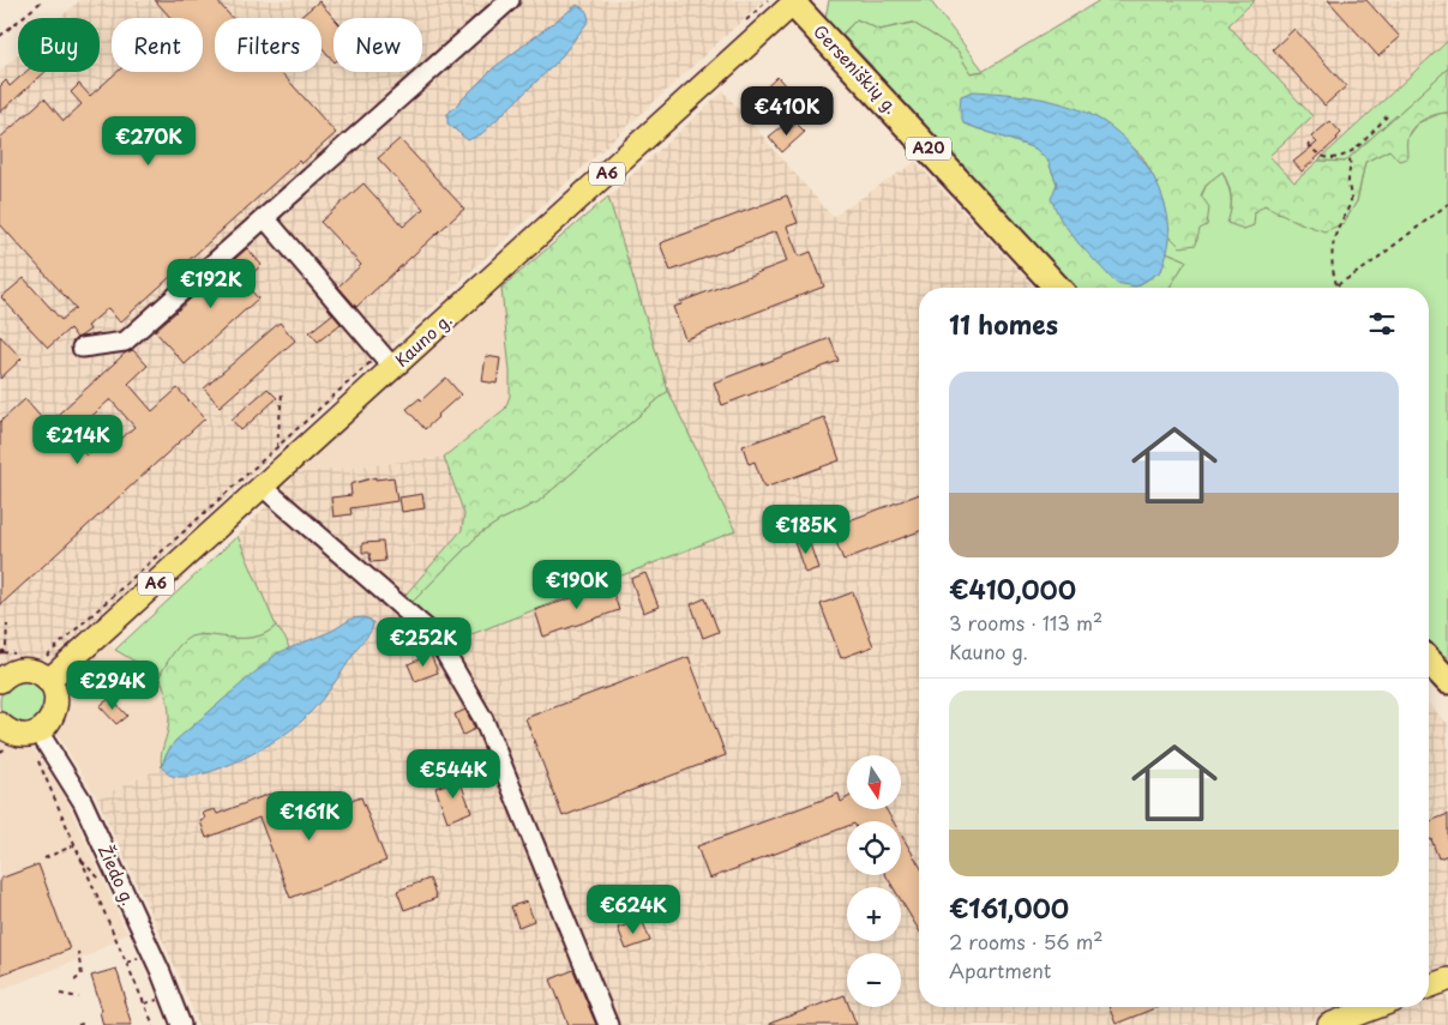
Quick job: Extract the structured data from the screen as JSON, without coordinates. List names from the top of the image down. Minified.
{"streets":{"highway":["Gerseniškių g.","A20"],"main road":["A6","Kauno g."],"street":["Žiedo g."]},"crossings":[["Gerseniškių g.","Kauno g."]],"north":"bottom","page":{"chip":["Buy","Rent","Filters","New"],"price":["€410K","€270K","€192K","€214K","€185K","€190K","€252K","€294K","€544K","€161K","€624K"],"heading":"11 homes","list":[{"name":"€410,000","note":"3 rooms · 113 m² · Kauno g."},{"name":"€161,000","note":"2 rooms · 56 m² · Apartment"}],"map_buttons":["+","−"]}}
